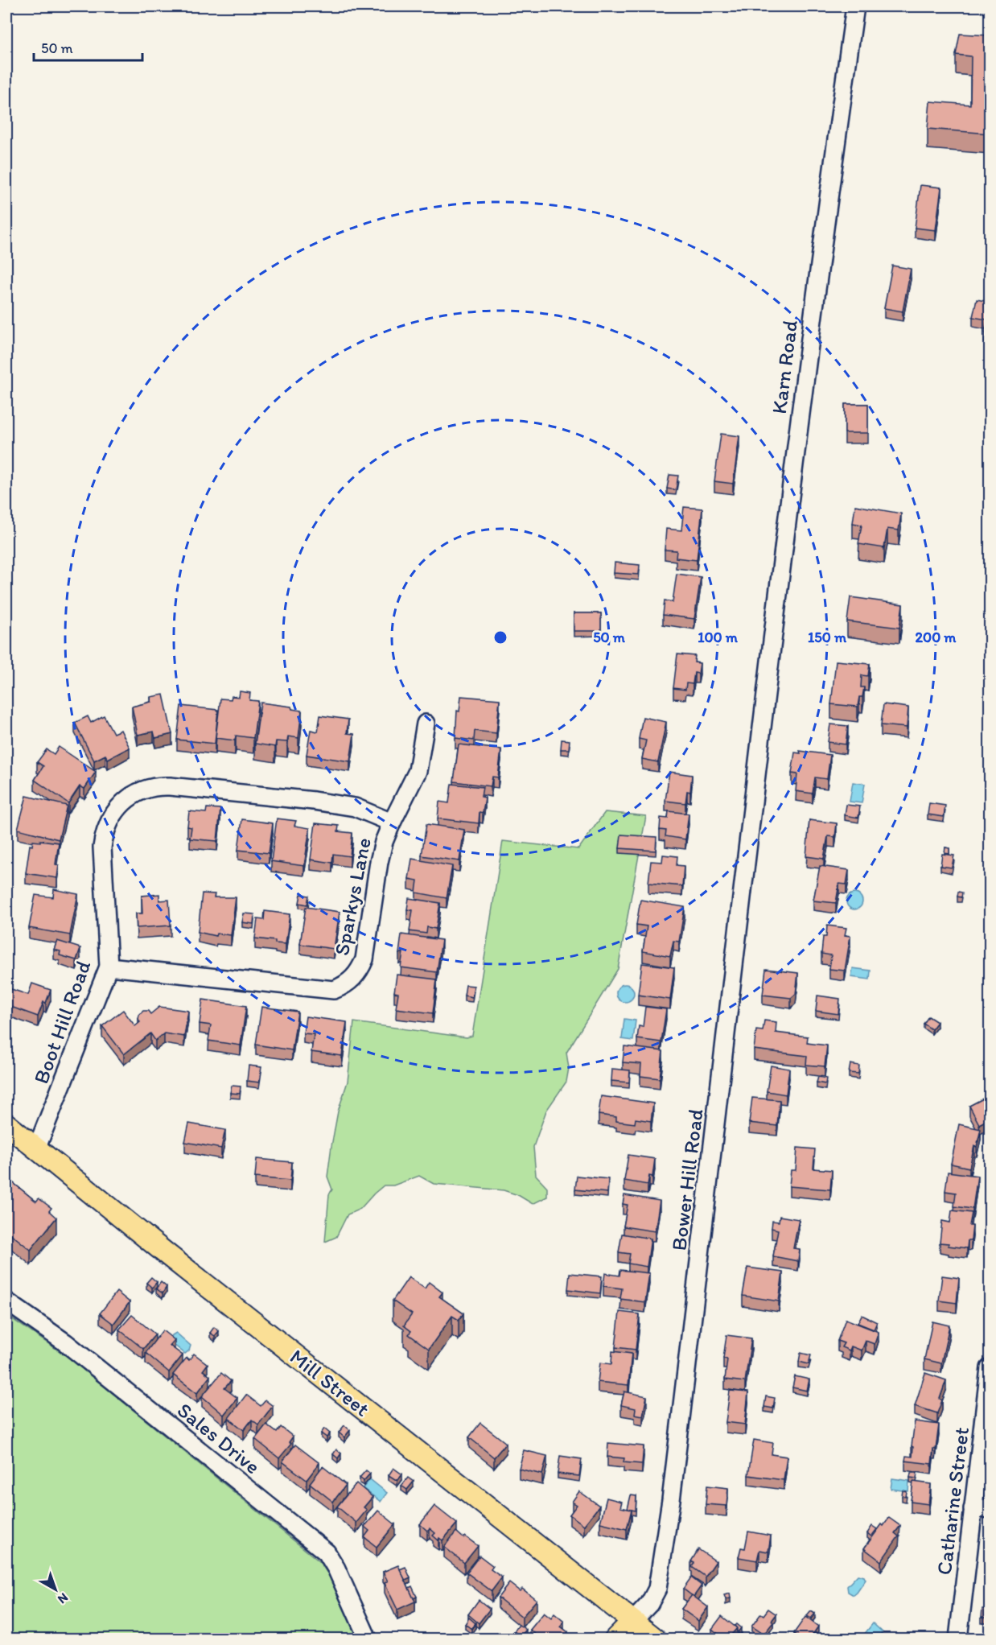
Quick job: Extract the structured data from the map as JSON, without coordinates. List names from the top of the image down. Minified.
{"streets":{"main road":["Mill Street"],"street":["Karn Road","Sparkys Lane","Boot Hill Road","Bower Hill Road","Sales Drive","Catharine Street"]},"crossings":[["Karn Road","Bower Hill Road"],["Sparkys Lane","Boot Hill Road"],["Boot Hill Road","Mill Street"],["Bower Hill Road","Mill Street"]],"scale_bar":"50 m","north":"bottom right","rings":["50 m","100 m","150 m","200 m"]}
